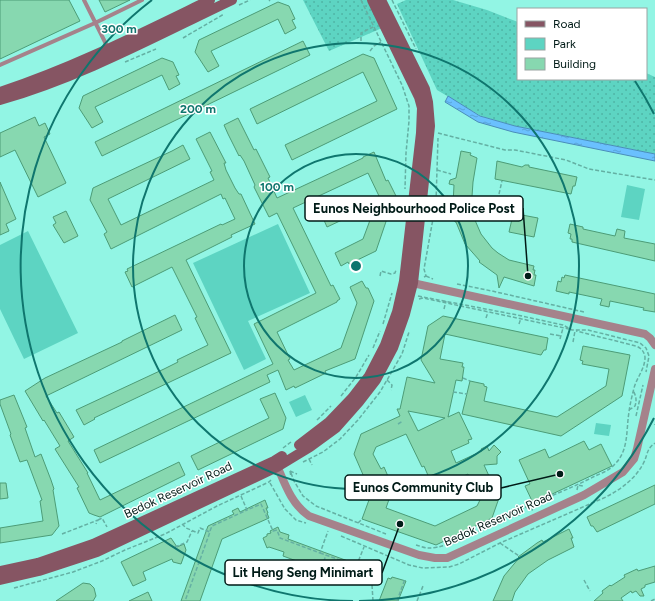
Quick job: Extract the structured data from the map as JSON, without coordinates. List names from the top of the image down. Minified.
{"streets":{"main road":["Bedok Reservoir Road"]},"places":["Eunos Neighbourhood Police Post","Eunos Community Club","Lit Heng Seng Minimart"],"legend":["Road","Park","Building"],"rings":["300 m","200 m","100 m"]}
